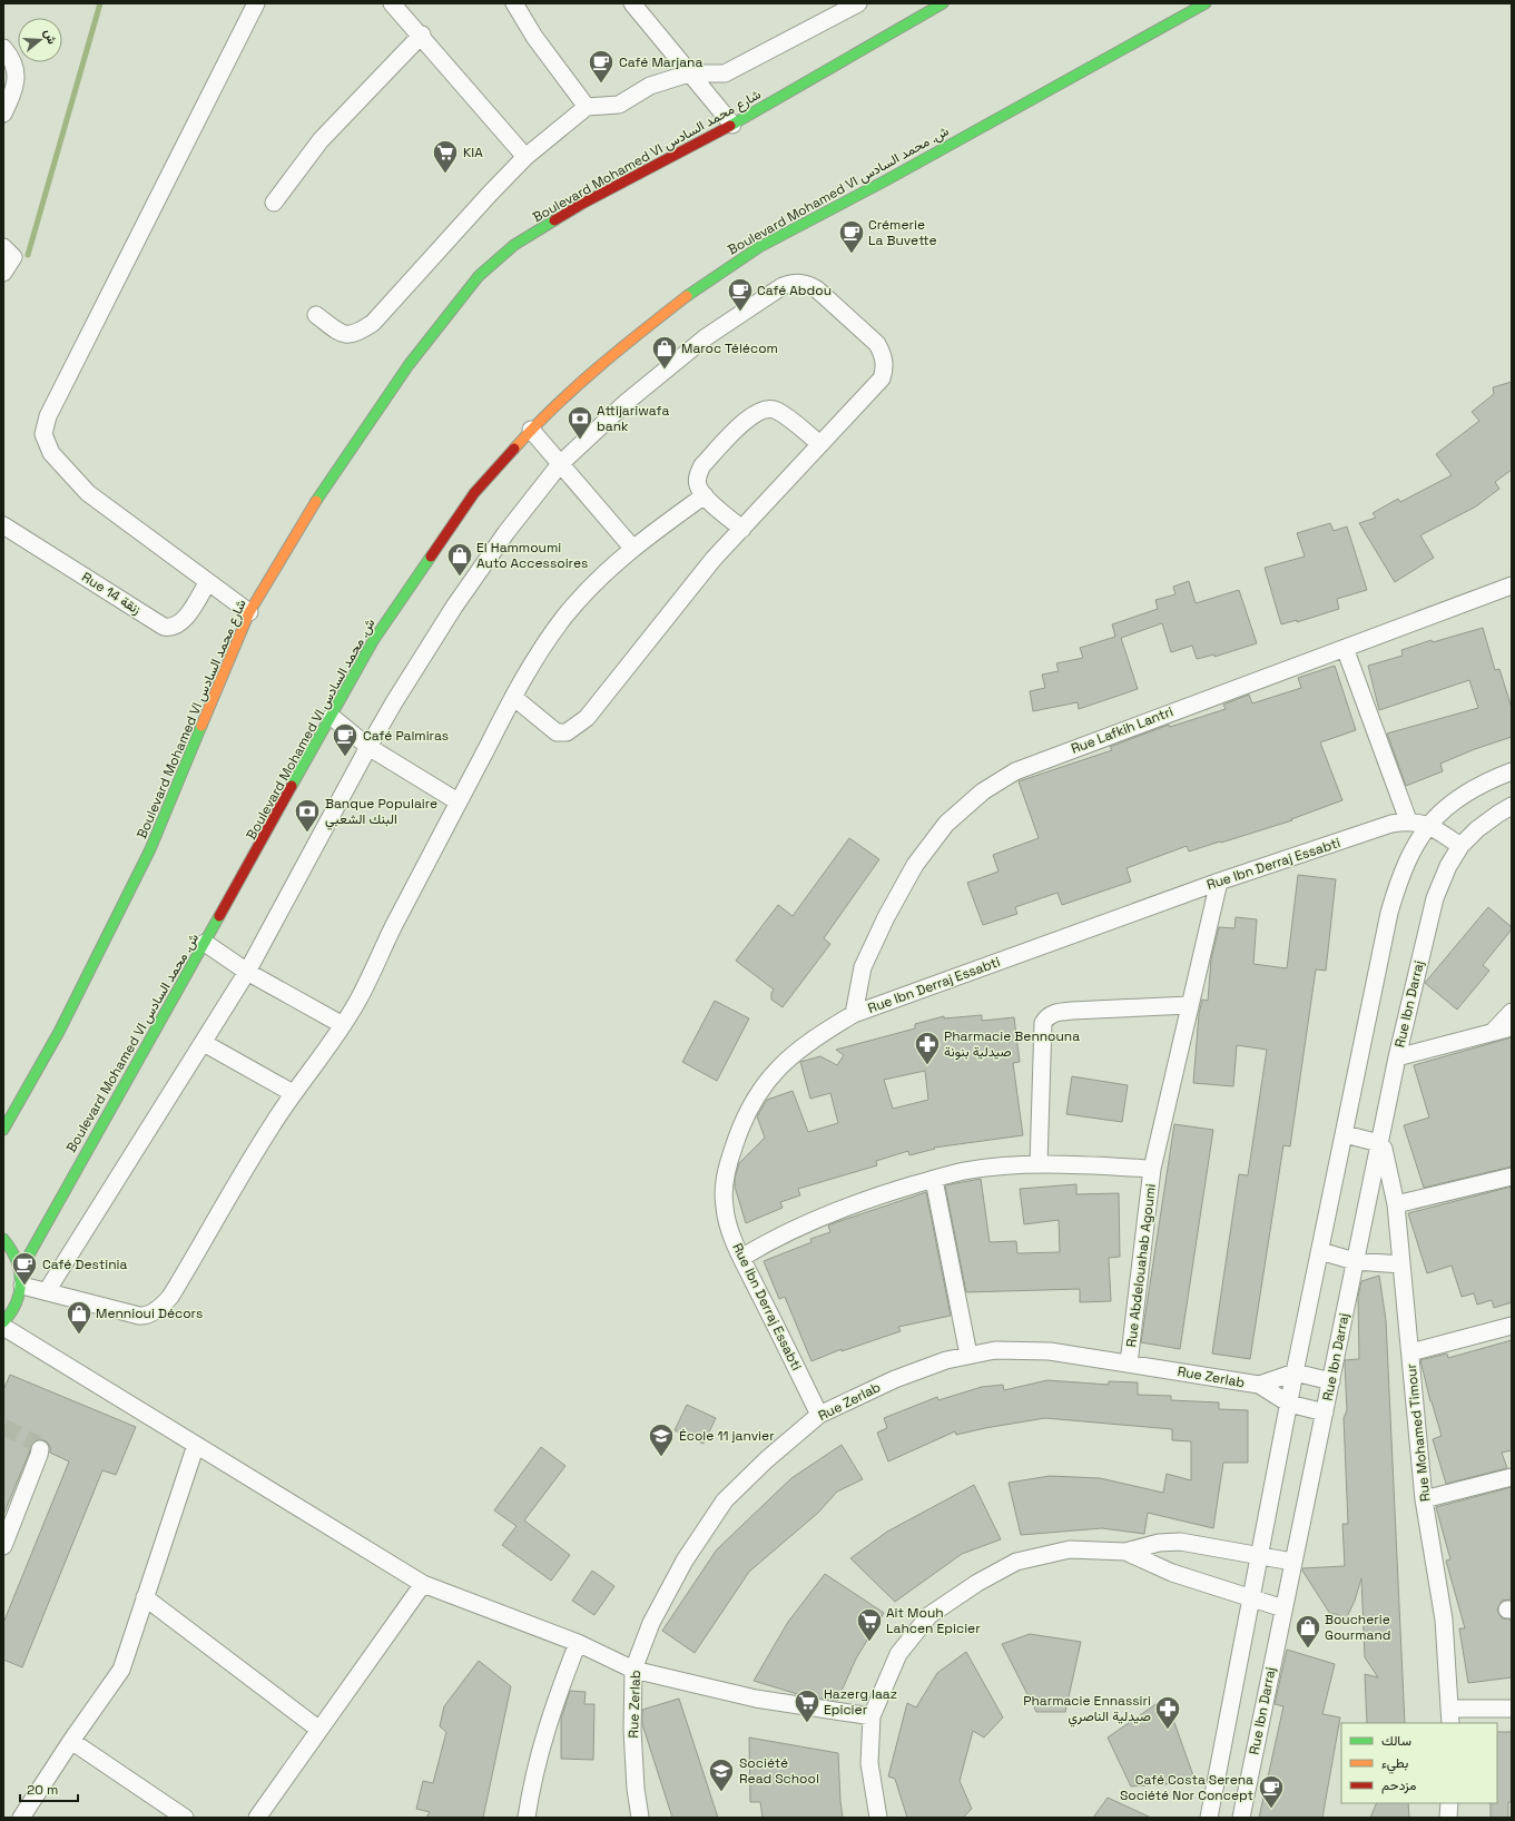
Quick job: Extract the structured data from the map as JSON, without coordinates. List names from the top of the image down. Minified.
{"streets":{"main road":["Boulevard Mohamed VI شارع محمد السادس","Boulevard Mohamed VI ش. محمد السادس"],"street":["Rue 14 زنقة","Rue Lafkih Lantri","Rue Ibn Derraj Essabti","Rue Ibn Darraj","Rue Abdelouahab Agoumi","Rue ZerIab","Rue Mohamed Timour"]},"crossings":[["Rue Lafkih Lantri","Rue Ibn Derraj Essabti"],["Rue Ibn Derraj Essabti","Rue Ibn Darraj"],["Rue Ibn Derraj Essabti","Rue Abdelouahab Agoumi"],["Rue Ibn Derraj Essabti","Rue ZerIab"],["Rue Ibn Darraj","Rue ZerIab"],["Rue Ibn Darraj","Rue Mohamed Timour"],["Rue Abdelouahab Agoumi","Rue ZerIab"]],"places":{"cafe":["Café Marjana","Crémerie La Buvette","Café Abdou","Café Palmiras","Café Destinia","Café Costa Serena Société Nor Concept"],"supermarket":["KIA","Ait Mouh Lahcen Epicier","Hazerg Iaaz Epicier"],"shop":["Maroc Télécom","El Hammoumi Auto Accessoires","Mennioui Décors","Boucherie Gourmand"],"bank":["Attijariwafa bank","Banque Populaire البنك الشعبي"],"pharmacy":["Pharmacie Bennouna صيدلية بنونة","Pharmacie Ennassiri صيدلية الناصري"],"school or university":["École 11 janvier","Société Read School"]},"legend":["سالك","بطيء","مزدحم"],"scale_bar":"20 m","north":"right"}
